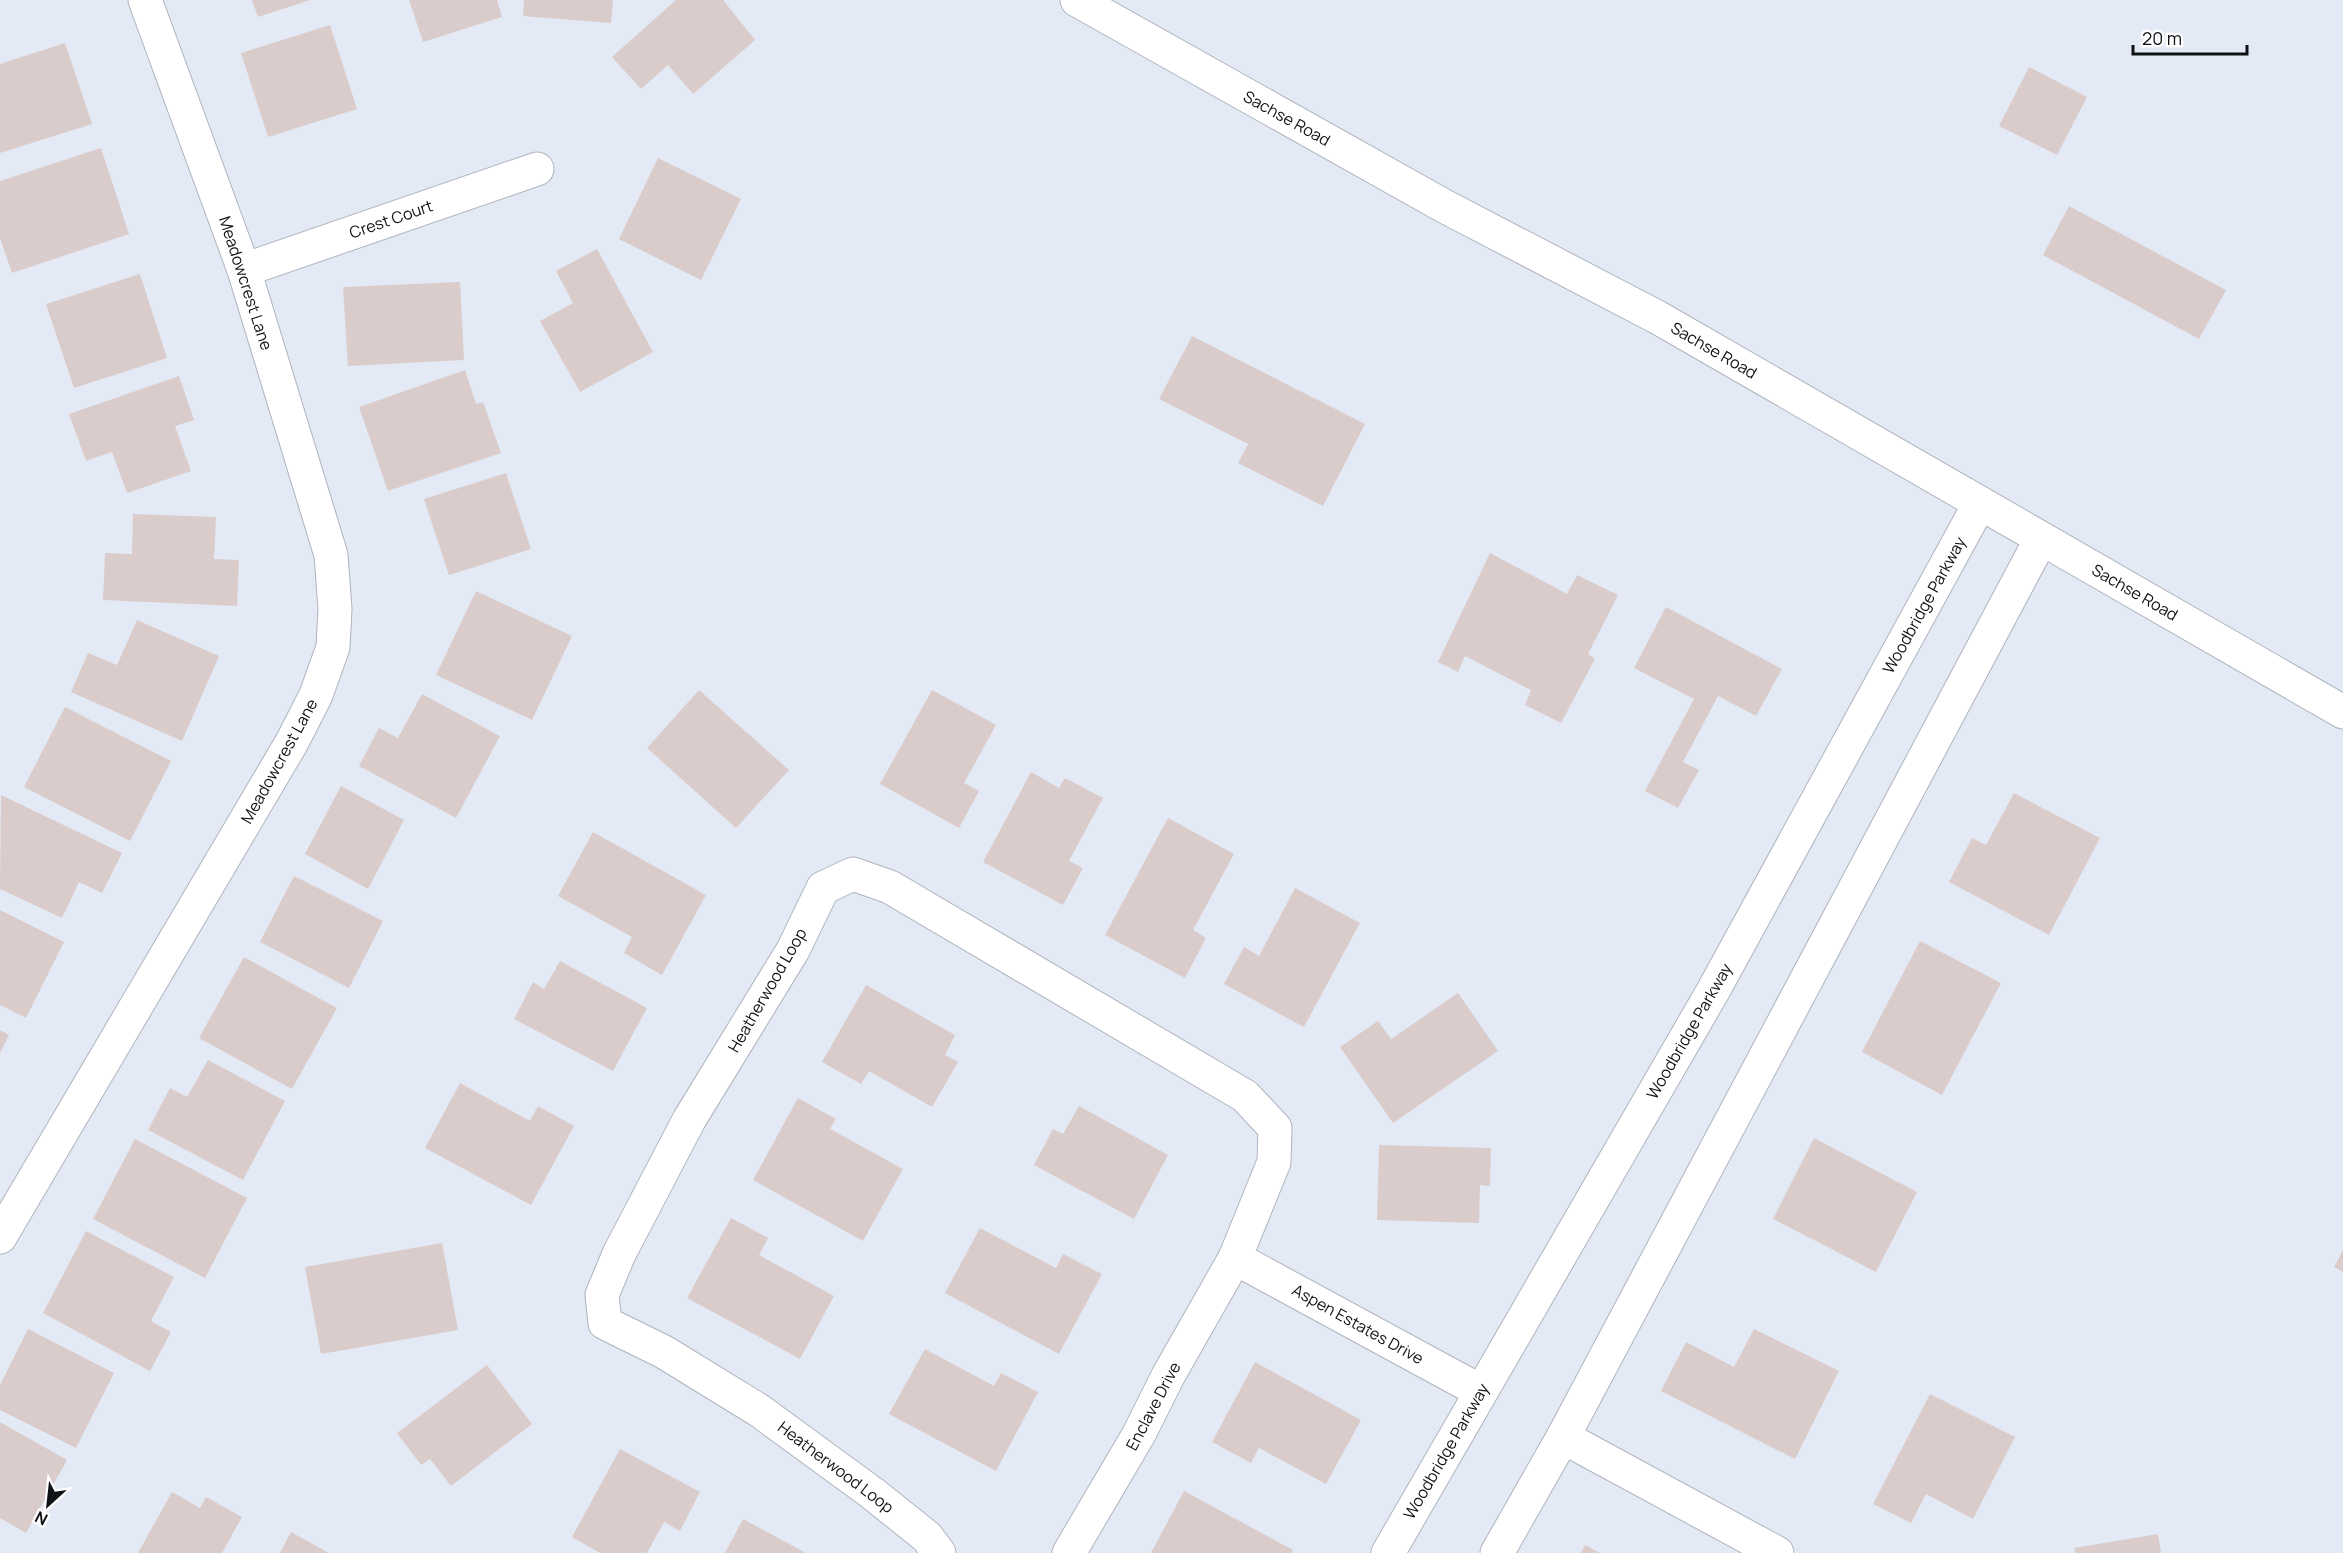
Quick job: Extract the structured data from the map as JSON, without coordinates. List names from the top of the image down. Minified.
{"streets":{"street":["Sachse Road","Crest Court","Meadowcrest Lane","Woodbridge Parkway","Heatherwood Loop","Aspen Estates Drive","Enclave Drive"]},"crossings":[["Sachse Road","Woodbridge Parkway"],["Crest Court","Meadowcrest Lane"],["Woodbridge Parkway","Aspen Estates Drive"],["Heatherwood Loop","Aspen Estates Drive"],["Heatherwood Loop","Enclave Drive"],["Aspen Estates Drive","Enclave Drive"]],"scale_bar":"20 m","north":"bottom left"}
